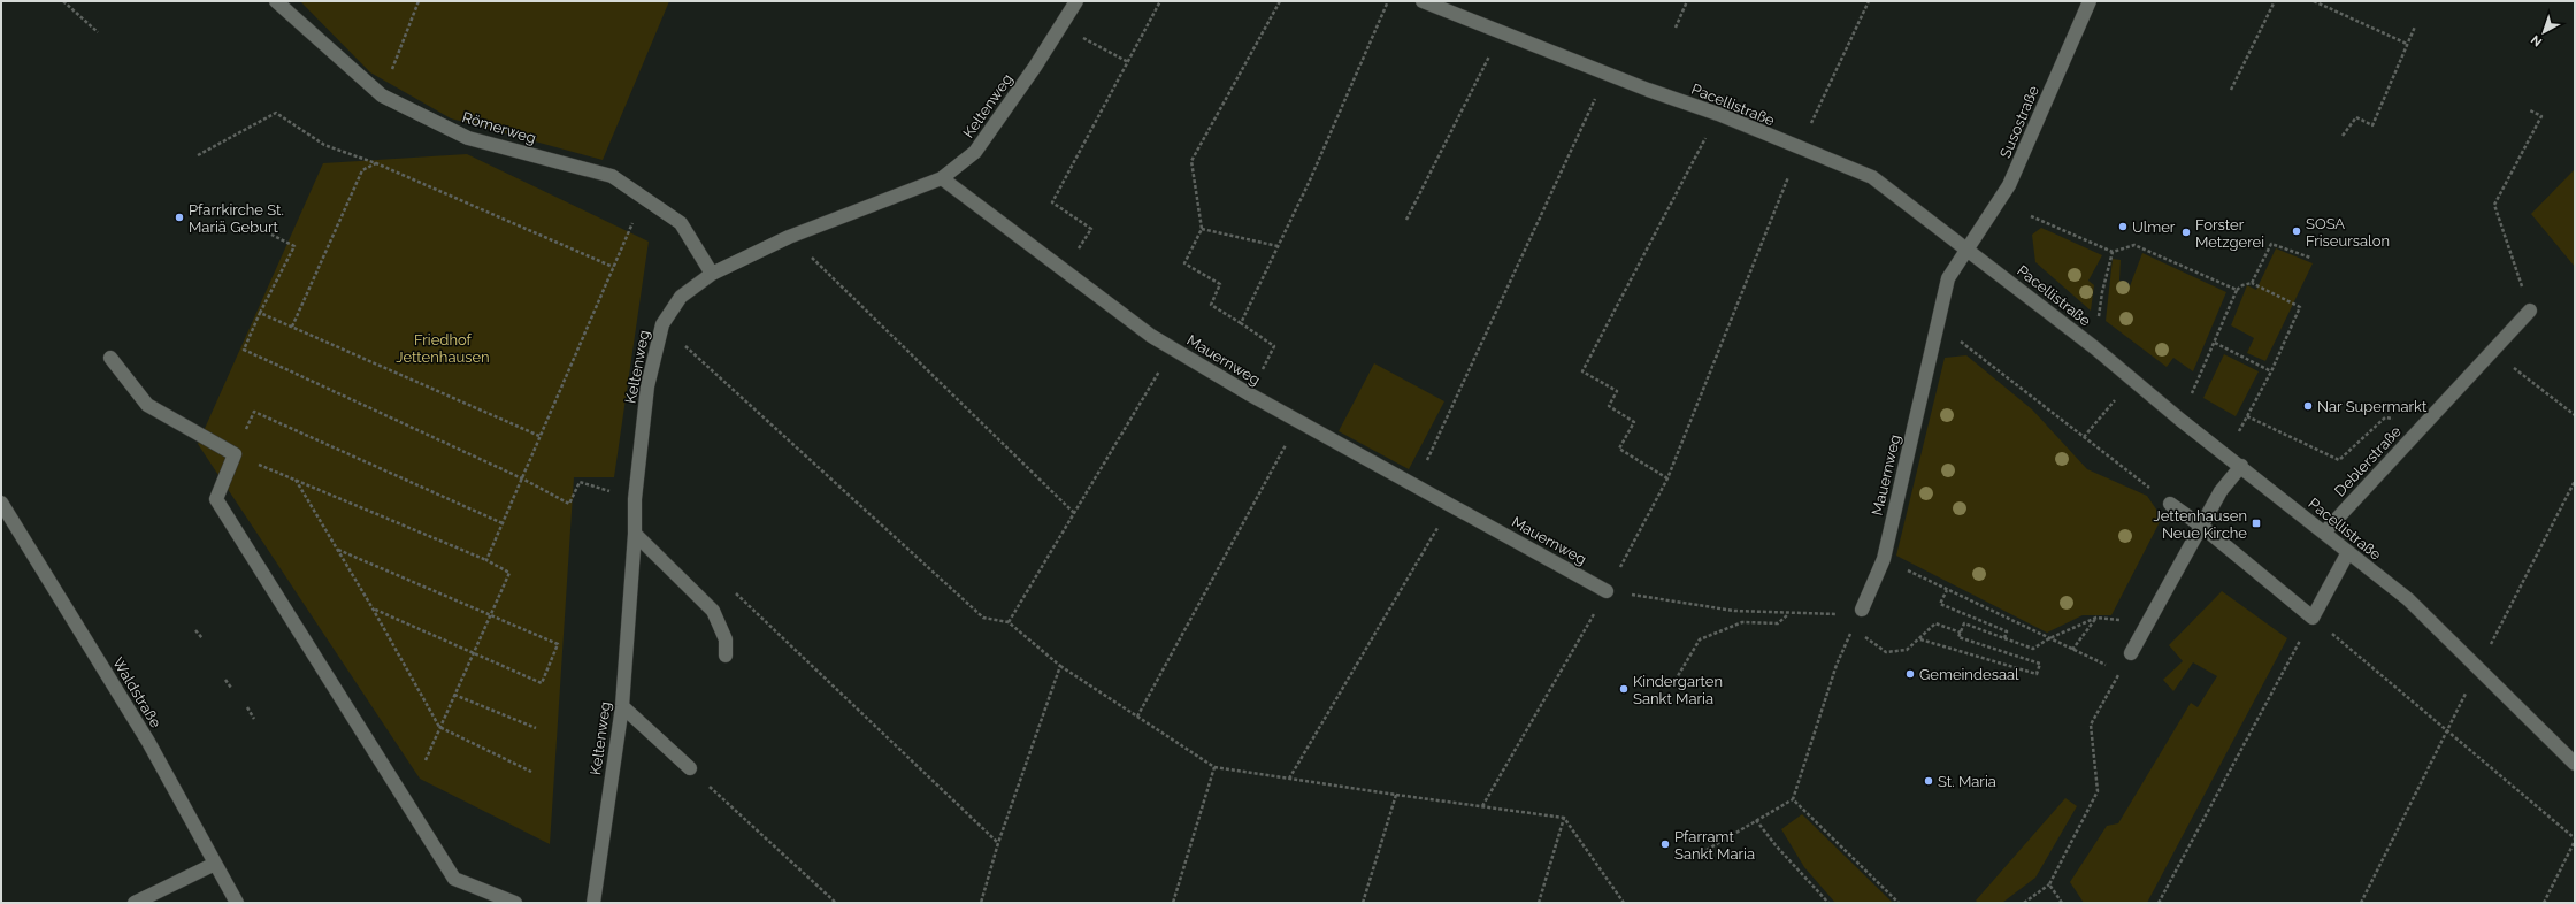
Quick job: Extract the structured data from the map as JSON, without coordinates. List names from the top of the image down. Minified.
{"streets":{"street":["Pacellistraße","Keltenweg","Susostraße","Römerweg","Mauernweg","Deblerstraße","Waldstraße"]},"crossings":[["Pacellistraße","Susostraße"],["Pacellistraße","Mauernweg"],["Pacellistraße","Deblerstraße"],["Keltenweg","Römerweg"],["Keltenweg","Mauernweg"],["Susostraße","Mauernweg"]],"parks":["Friedhof Jettenhausen"],"places":{"other":["Pfarrkirche St. Mariä Geburt","Ulmer","SOSA Friseursalon","Forster Metzgerei","Nar Supermarkt","Gemeindesaal","Kindergarten Sankt Maria","St. Maria","Pfarramt Sankt Maria"],"transit":["Jettenhausen Neue Kirche"]},"north":"bottom left"}
